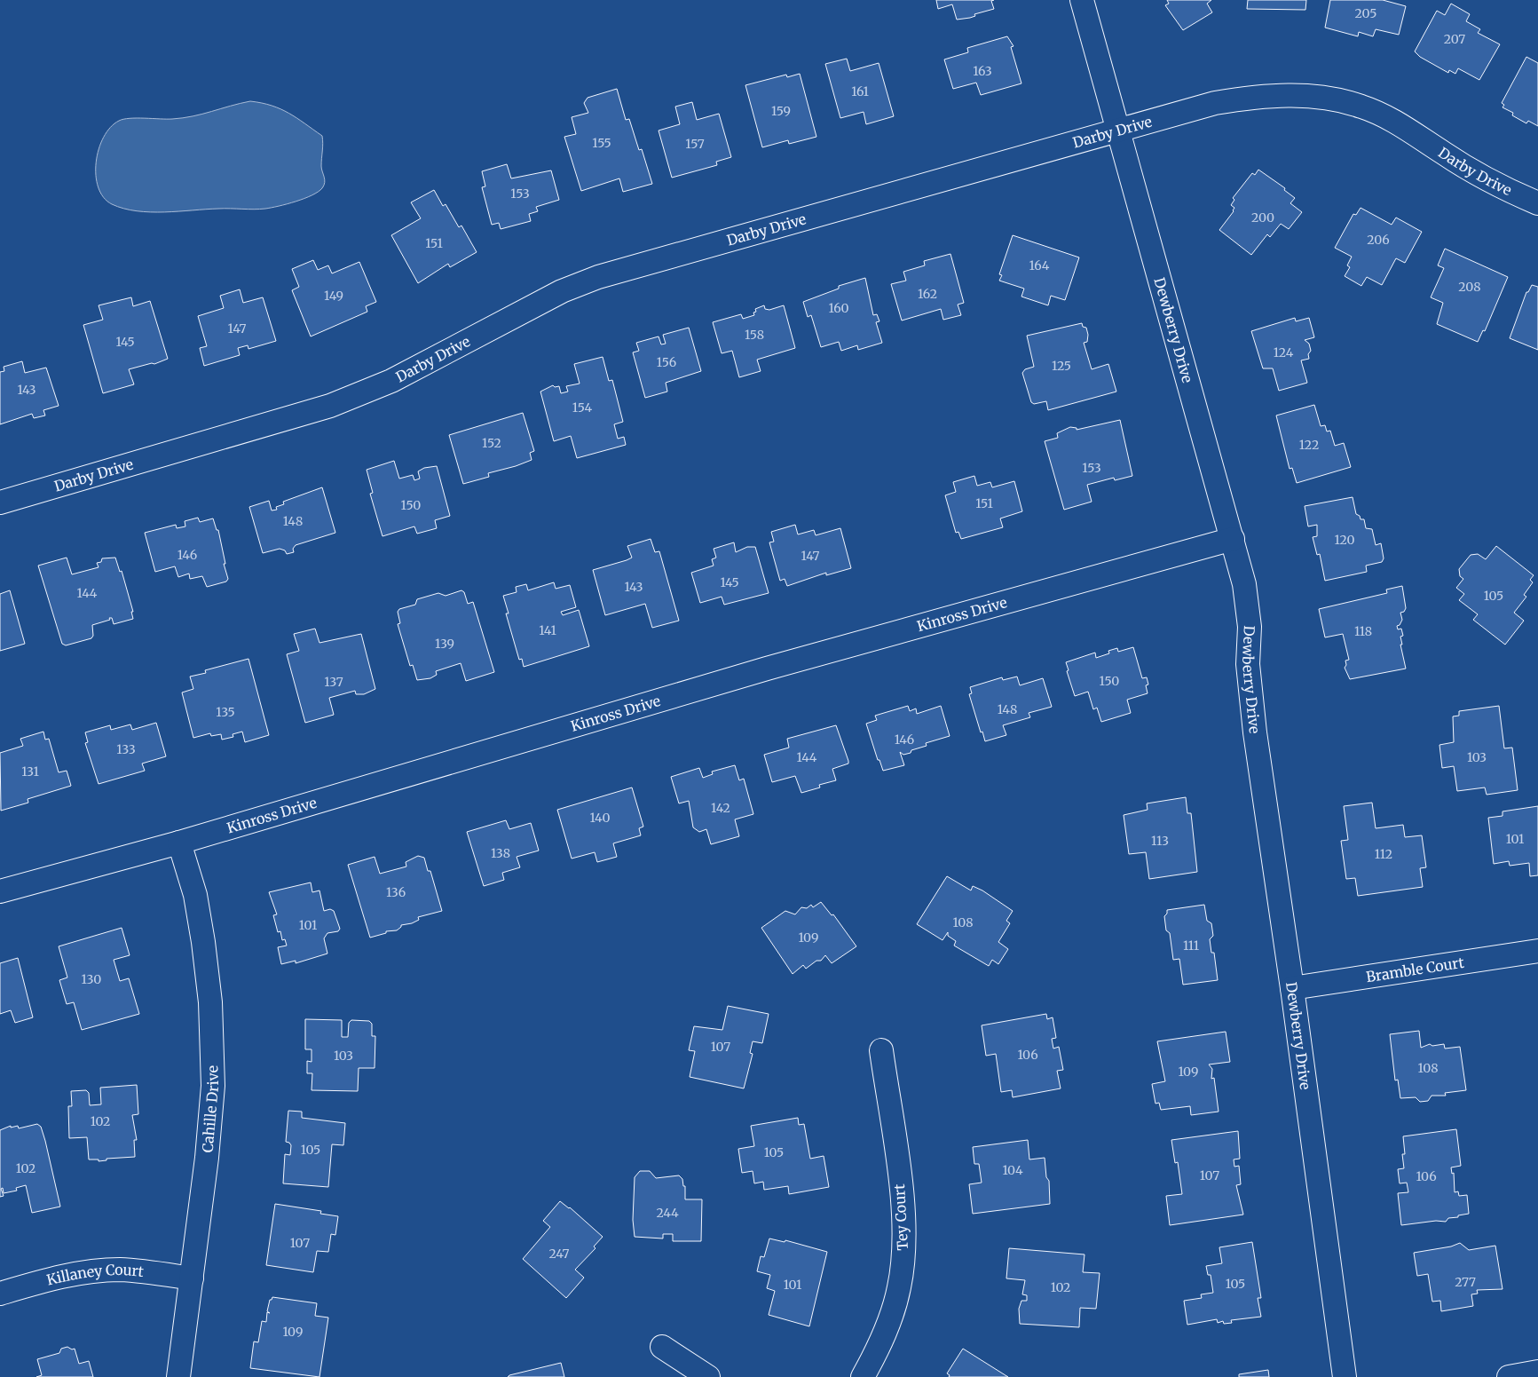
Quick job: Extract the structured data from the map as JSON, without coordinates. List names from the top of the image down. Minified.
{"streets":{"street":["Darby Drive","Dewberry Drive","Kinross Drive","Bramble Court","Cahille Drive","Tey Court","Killaney Court"]},"crossings":[["Darby Drive","Dewberry Drive"],["Dewberry Drive","Kinross Drive"],["Dewberry Drive","Bramble Court"],["Kinross Drive","Cahille Drive"],["Cahille Drive","Killaney Court"]],"house_numbers":["205","207","163","161","159","155","157","153","200","206","151","164","208","162","149","160","147","158","145","124","156","125","143","154","152","122","153","151","150","148","120","146","147","145","143","144","105","141","118","139","150","137","148","135","146","133","144","103","131","142","140","101","113","138","112","136","108","101","109","111","130","107","106","103","108","109","102","105","105","102","104","107","106","244","107","247","277","105","101","102","109"]}
